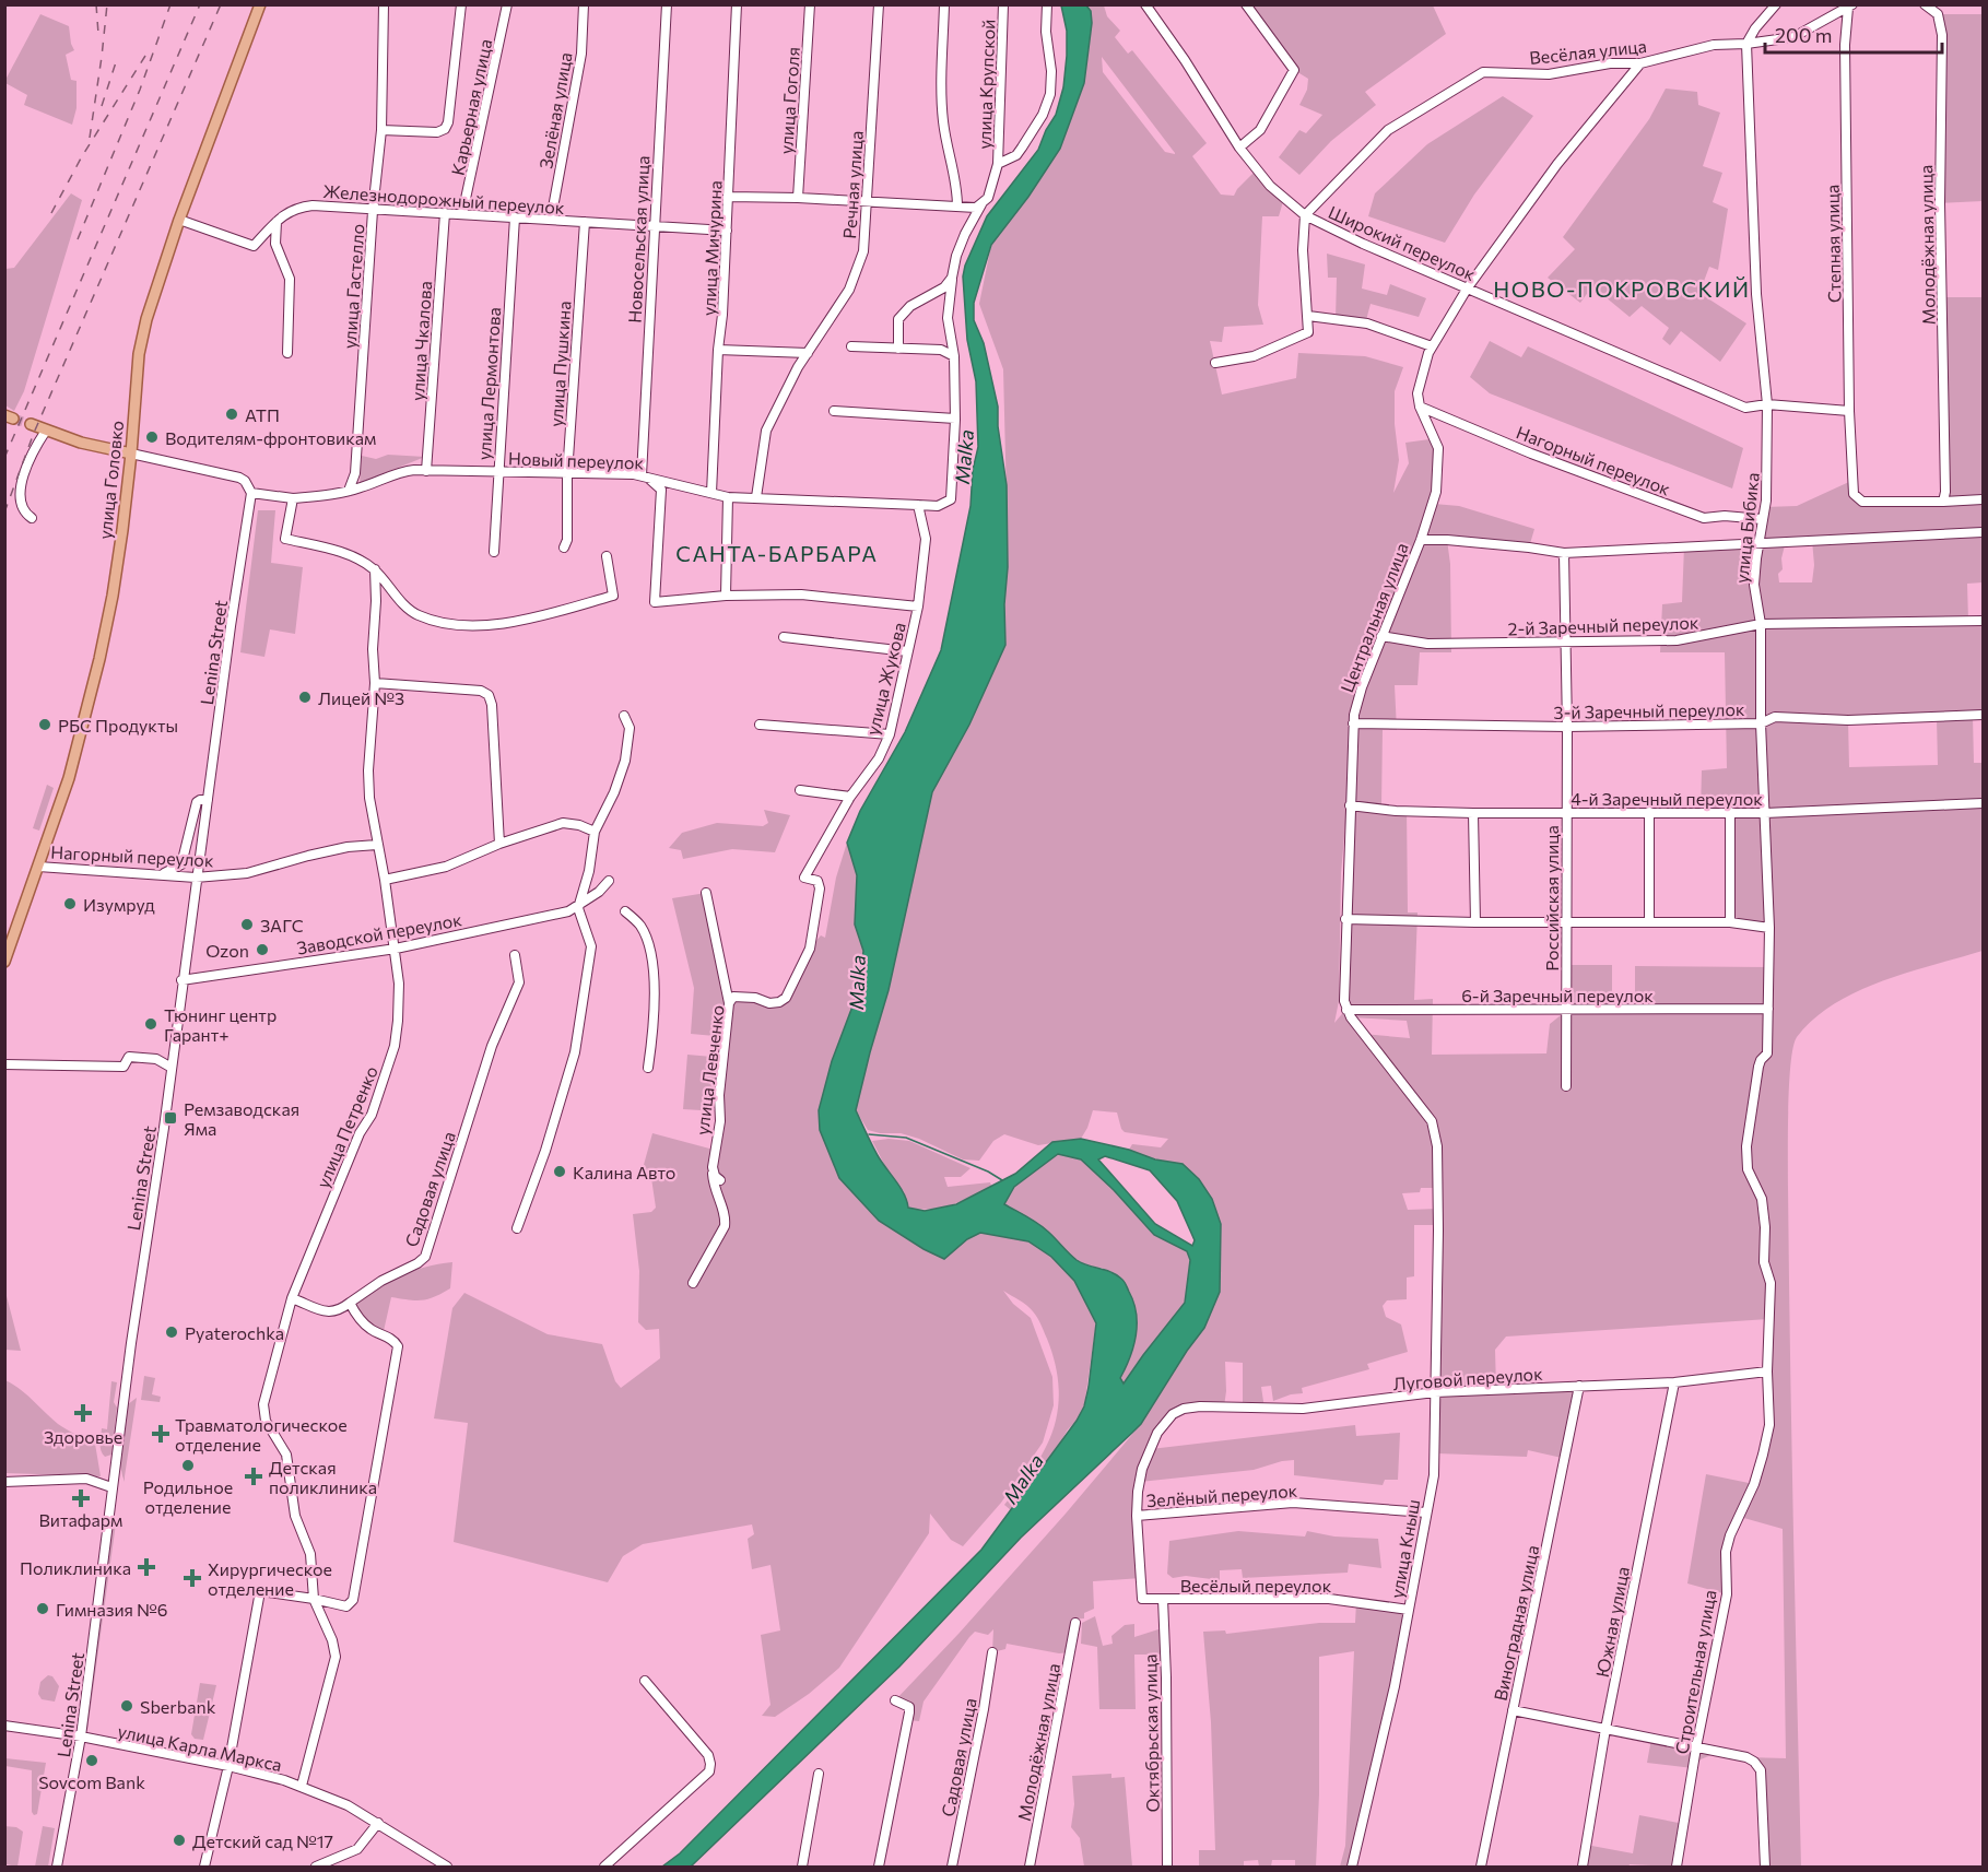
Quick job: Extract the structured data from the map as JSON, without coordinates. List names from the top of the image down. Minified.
{"streets":{"main road":["улица Головко"],"street":["Весёлая улица","улица Крупской","улица Гоголя","Карьерная улица","Зелёная улица","Речная улица","Железнодорожный переулок","Новосельская улица","Широкий переулок","Степная улица","Молодёжная улица","улица Мичурина","улица Гастелло","улица Чкалова","улица Пушкина","улица Лермонтова","Новый переулок","Нагорный переулок","улица Бибика","Центральная улица","2-й Заречный переулок","Lenina Street","улица Жукова","3-й Заречный переулок","4-й Заречный переулок","Российская улица","Заводской переулок","6-й Заречный переулок","улица Левченко","улица Петренко","Садовая улица","Луговой переулок","Зелёный переулок","улица Кныш","Весёлый переулок","Южная улица","Виноградная улица","Строительная улица","Октябрьская улица","улица Карла Маркса"]},"crossings":[["Весёлая улица","Широкий переулок"],["Весёлая улица","Степная улица"],["Весёлая улица","улица Бибика"],["улица Крупской","Новый переулок"],["Карьерная улица","Железнодорожный переулок"],["Зелёная улица","Железнодорожный переулок"],["Речная улица","Новый переулок"],["Железнодорожный переулок","Новосельская улица"],["Железнодорожный переулок","улица Мичурина"],["Железнодорожный переулок","улица Гастелло"],["Железнодорожный переулок","улица Чкалова"],["Железнодорожный переулок","улица Пушкина"],["Железнодорожный переулок","улица Лермонтова"],["Железнодорожный переулок","улица Головко"],["Новосельская улица","Новый переулок"],["Широкий переулок","Степная улица"],["Широкий переулок","улица Бибика"],["Степная улица","Молодёжная улица"],["улица Мичурина","Новый переулок"],["улица Гастелло","Новый переулок"],["улица Чкалова","Новый переулок"],["улица Пушкина","Новый переулок"],["улица Лермонтова","Новый переулок"],["Новый переулок","Lenina Street"],["Новый переулок","улица Жукова"],["Нагорный переулок","улица Головко"],["Нагорный переулок","улица Бибика"],["Нагорный переулок","Центральная улица"],["Нагорный переулок","Lenina Street"],["Нагорный переулок","улица Петренко"],["улица Бибика","2-й Заречный переулок"],["улица Бибика","3-й Заречный переулок"],["улица Бибика","4-й Заречный переулок"],["улица Бибика","6-й Заречный переулок"],["улица Бибика","Строительная улица"],["Центральная улица","2-й Заречный переулок"],["Центральная улица","3-й Заречный переулок"],["Центральная улица","4-й Заречный переулок"],["Центральная улица","6-й Заречный переулок"],["Центральная улица","улица Кныш"],["2-й Заречный переулок","Российская улица"],["Lenina Street","Заводской переулок"],["Lenina Street","улица Карла Маркса"],["улица Жукова","улица Левченко"],["3-й Заречный переулок","Российская улица"],["4-й Заречный переулок","Российская улица"],["Российская улица","6-й Заречный переулок"],["Заводской переулок","улица Петренко"],["6-й Заречный переулок","улица Кныш"],["Луговой переулок","Зелёный переулок"],["Луговой переулок","улица Кныш"],["Луговой переулок","Весёлый переулок"],["Луговой переулок","Южная улица"],["Луговой переулок","Виноградная улица"],["Луговой переулок","Строительная улица"],["Зелёный переулок","улица Кныш"],["Зелёный переулок","Весёлый переулок"],["улица Кныш","Весёлый переулок"],["Весёлый переулок","Октябрьская улица"]],"districts":["НОВО-ПОКРОВСКИЙ","САНТА-БАРБАРА"],"water":["Malka"],"places":{"other":["АТП","Водителям-фронтовикам","Лицей №3","РБС Продукты","Изумруд","ЗАГС","Ozon","Тюнинг центр Гарант+","Калина Авто","Pyaterochka","Родильное отделение","Гимназия №6","Sberbank","Sovcom Bank","Детский сад №17"],"transit":["Ремзаводская Яма"],"health":["Здоровье","Травматологическое отделение","Детская поликлиника","Витафарм","Поликлиника","Хирургическое отделение"]},"scale_bar":"200 m"}
